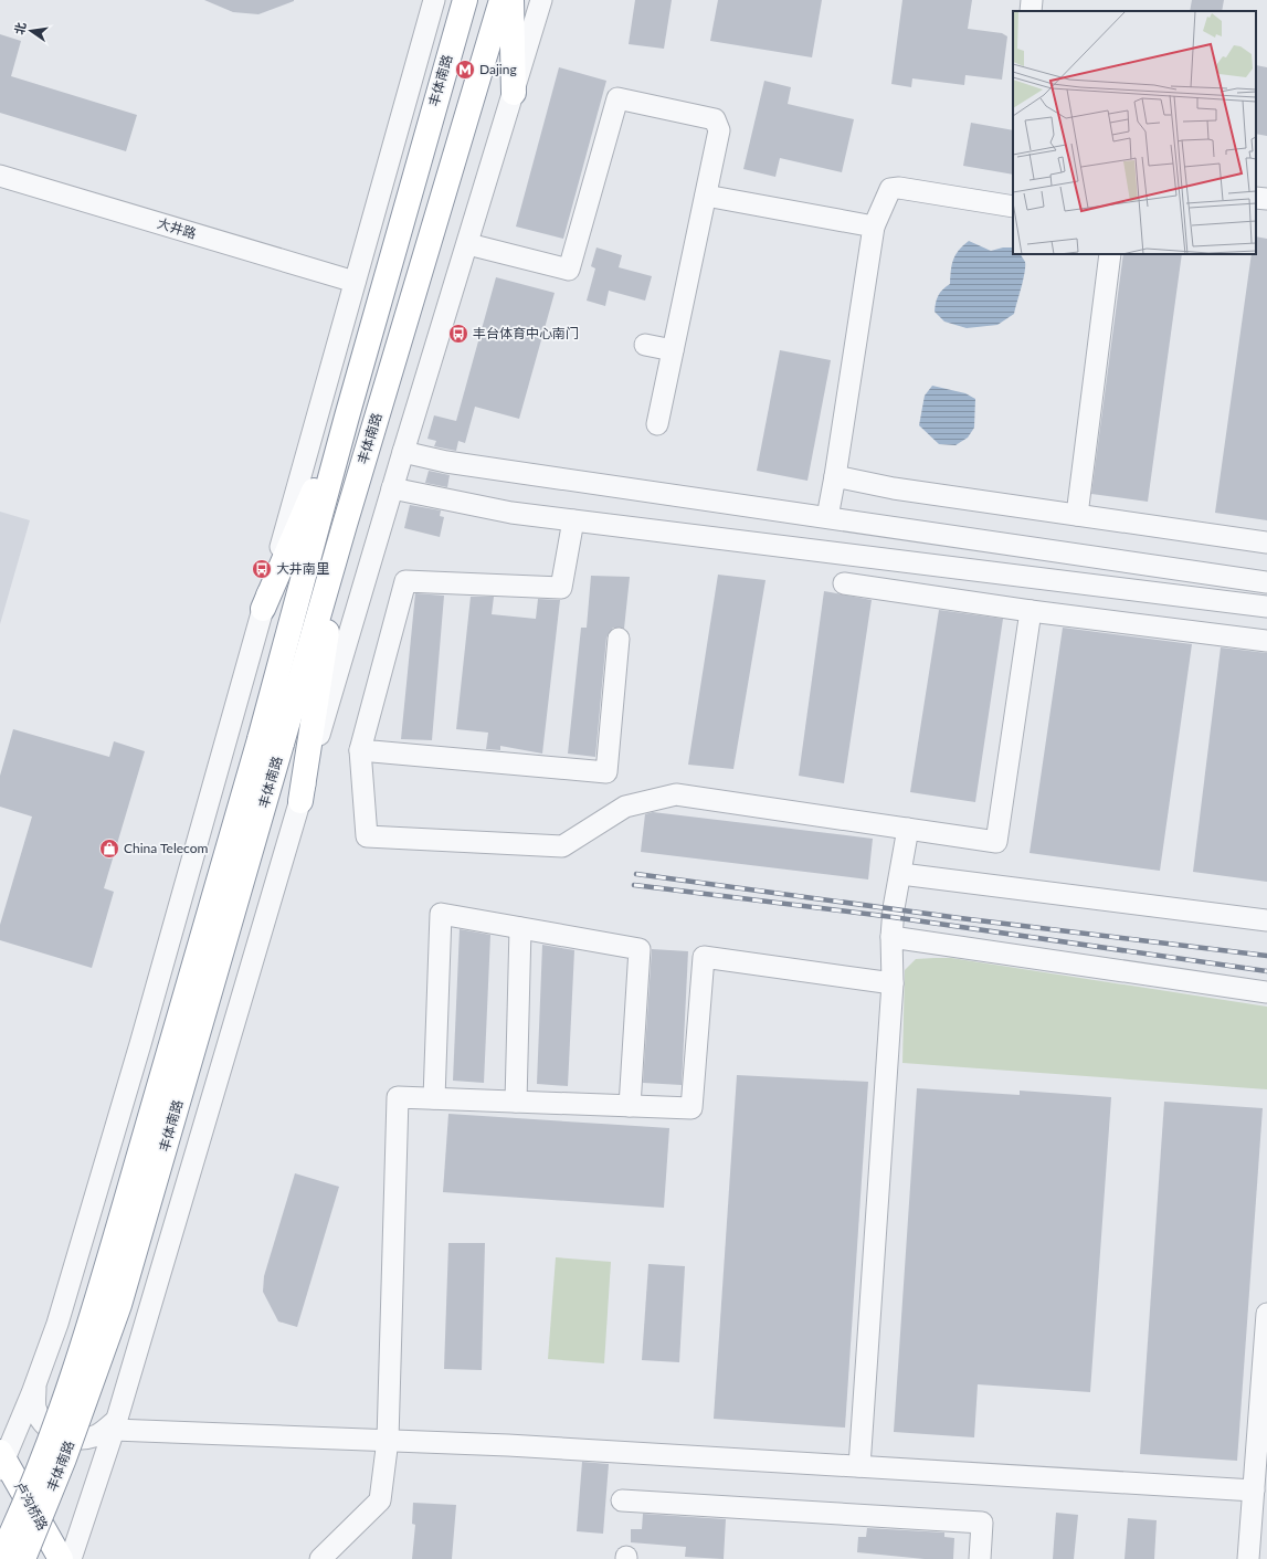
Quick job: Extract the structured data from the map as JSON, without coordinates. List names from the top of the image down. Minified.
{"streets":{"highway":["丰体南路","卢沟桥路"],"street":["大井路"]},"places":{"metro station":["Dajing"],"bus stop":["丰台体育中心南门","大井南里"],"shop":["China Telecom"]},"north":"left"}
